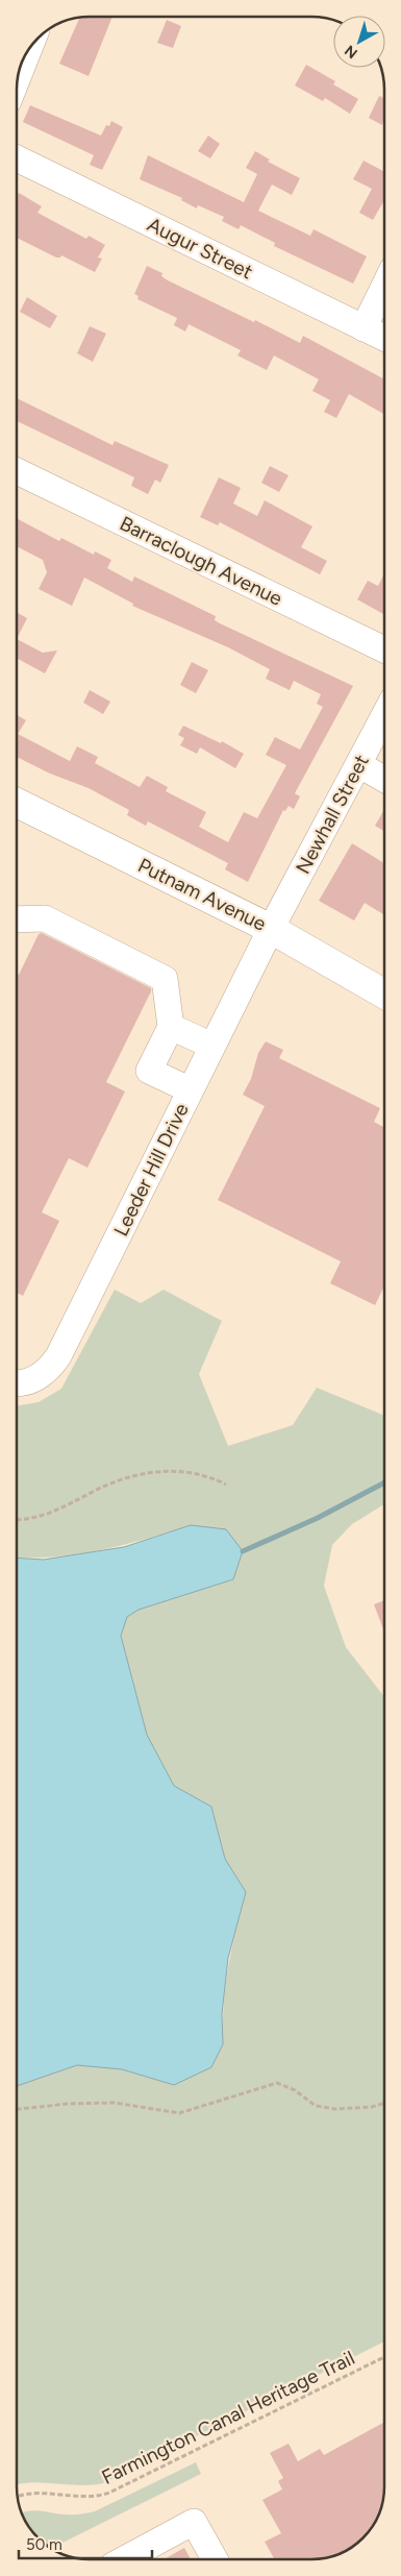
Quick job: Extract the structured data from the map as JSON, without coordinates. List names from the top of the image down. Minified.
{"streets":{"main road":["Putnam Avenue"],"street":["Augur Street","Barraclough Avenue","Newhall Street","Leeder Hill Drive"],"path":["Farmington Canal Heritage Trail"]},"crossings":[["Newhall Street","Putnam Avenue"],["Newhall Street","Leeder Hill Drive"],["Putnam Avenue","Leeder Hill Drive"]],"scale_bar":"50 m","north":"bottom left"}
